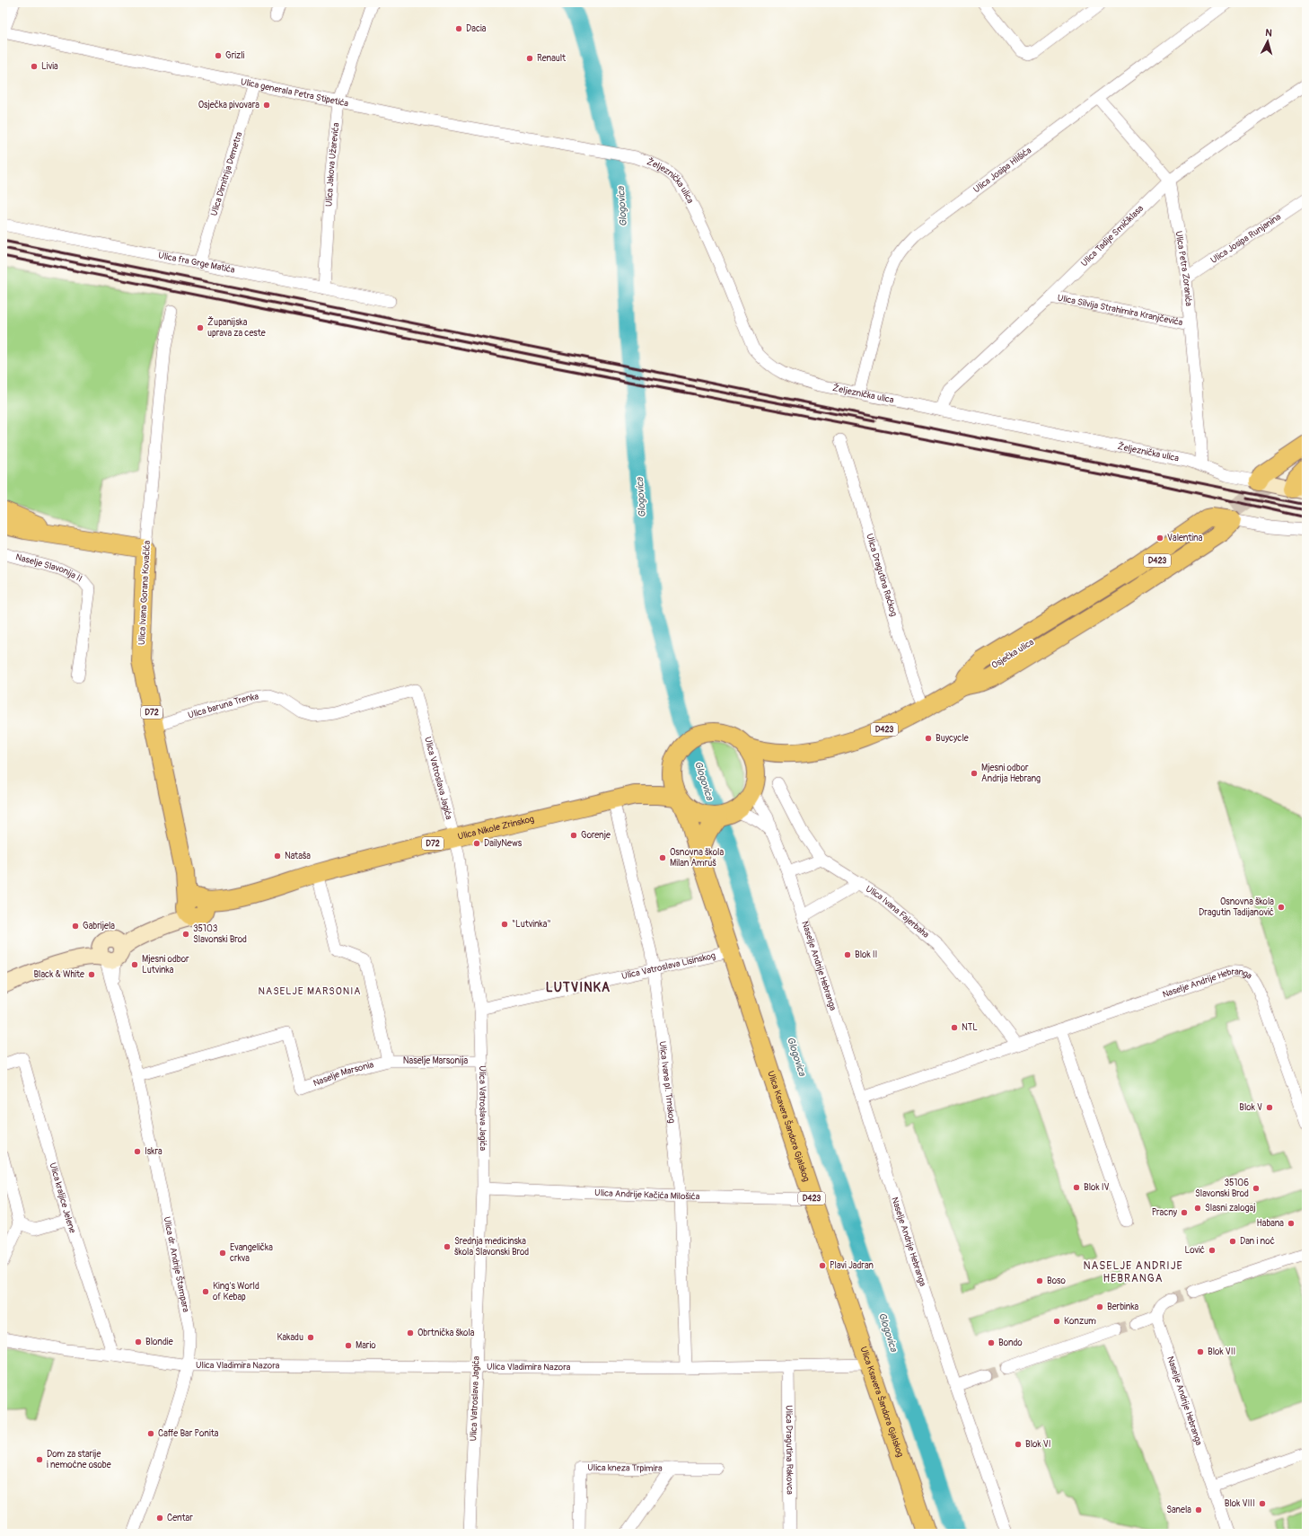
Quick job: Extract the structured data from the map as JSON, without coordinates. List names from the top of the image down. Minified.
{"streets":{"main road":["D423","Ulica Ivana Gorana Kovačića","Osječka ulica","D72","Ulica Nikole Zrinskog","Ulica Ksavera Šandora Gjalskog"],"street":["Ulica generala Petra Stipetića","Ulica Jakova Užarevića","Ulica Josipa Hlišića","Ulica Dimitrija Demetra","Željeznička ulica","Ulica Tadije Smičiklasa","Ulica Josipa Runjanina","Ulica fra Grge Matića","Ulica Petra Zoranića","Ulica Silvija Strahimira Kranjčevića","Naselje Slavonija II","Ulica Dragutina Raćkog","Ulica baruna Trenka","Ulica Vatroslava Jagića","Ulica Ivana Fajerbaha","Ulica Vatroslava Lisinskog","Naselje Andrije Hebranga","Naselje Marsonija","Naselje Marsonia","Ulica Ivana pl. Trnskog","Ulica Andrije Kačića Milošića","Ulica kraljice Jelene","Ulica dr. Andrije Štampara","Ulica Vladimira Nazora","Ulica Dragutina Rakovca","Ulica kneza Trpimira"]},"crossings":[["Ulica generala Petra Stipetića","Ulica Jakova Užarevića"],["Ulica generala Petra Stipetića","Ulica Dimitrija Demetra"],["Ulica generala Petra Stipetića","Željeznička ulica"],["Ulica Jakova Užarevića","Ulica fra Grge Matića"],["Ulica Josipa Hlišića","Željeznička ulica"],["Ulica Dimitrija Demetra","Ulica fra Grge Matića"],["Željeznička ulica","Ulica Tadije Smičiklasa"],["Željeznička ulica","Ulica Petra Zoranića"],["Ulica Tadije Smičiklasa","Ulica Petra Zoranića"],["Ulica Tadije Smičiklasa","Ulica Silvija Strahimira Kranjčevića"],["Ulica Josipa Runjanina","Ulica Petra Zoranića"],["Ulica Petra Zoranića","Ulica Silvija Strahimira Kranjčevića"],["D423","Osječka ulica"],["D423","Ulica Nikole Zrinskog"],["D423","Naselje Andrije Hebranga"],["D423","Ulica Ksavera Šandora Gjalskog"],["Ulica Dragutina Raćkog","Osječka ulica"],["Ulica Ivana Gorana Kovačića","Ulica baruna Trenka"],["Ulica Ivana Gorana Kovačića","Ulica Nikole Zrinskog"],["Osječka ulica","Ulica Nikole Zrinskog"],["Osječka ulica","Naselje Andrije Hebranga"],["Ulica baruna Trenka","Ulica Vatroslava Jagića"],["Ulica Vatroslava Jagića","Ulica Nikole Zrinskog"],["Ulica Vatroslava Jagića","Ulica Vatroslava Lisinskog"],["Ulica Vatroslava Jagića","Naselje Marsonija"],["Ulica Vatroslava Jagića","Ulica Andrije Kačića Milošića"],["Ulica Vatroslava Jagića","Ulica Vladimira Nazora"],["Ulica Nikole Zrinskog","Naselje Andrije Hebranga"],["Ulica Nikole Zrinskog","Ulica Ivana pl. Trnskog"],["Ulica Nikole Zrinskog","Ulica dr. Andrije Štampara"],["Ulica Ivana Fajerbaha","Naselje Andrije Hebranga"],["Ulica Vatroslava Lisinskog","Ulica Ivana pl. Trnskog"],["Ulica Vatroslava Lisinskog","Ulica Ksavera Šandora Gjalskog"],["Naselje Marsonija","Naselje Marsonia"],["Naselje Marsonia","Ulica dr. Andrije Štampara"],["Ulica Ivana pl. Trnskog","Ulica Andrije Kačića Milošića"],["Ulica Ivana pl. Trnskog","Ulica Vladimira Nazora"],["Ulica Ksavera Šandora Gjalskog","Ulica Andrije Kačića Milošića"],["Ulica Ksavera Šandora Gjalskog","Ulica Vladimira Nazora"],["Ulica dr. Andrije Štampara","Ulica Vladimira Nazora"],["Ulica Vladimira Nazora","Ulica Dragutina Rakovca"]],"districts":["LUTVINKA","NASELJE MARSONIA","NASELJE ANDRIJE HEBRANGA"],"water":["Glogovica"],"places":["Dacia","Grizli","Renault","Livia","Osječka pivovara","Županijska uprava za ceste","Valentina","Buycycle","Mjesni odbor Andrija Hebrang","Gorenje","DailyNews","Nataša","Osnovna škola Milan Amruš","Osnovna škola Dragutin Tadijanović","\"Lutvinka\"","Gabrijela","35103 Slavonski Brod","Blok II","Mjesni odbor Lutvinka","Black & White","NTL","Blok V","Iskra","Blok IV","35106 Slavonski Brod","Slasni zalogaj","Pracny","Habana","Dan i noć","Srednja medicinska škola Slavonski Brod","Lović","Evangelička crkva","Plavi Jadran","Boso","King's World of Kebap","Berbinka","Konzum","Obrtnička škola","Kakadu","Blondie","Bondo","Mario","Blok VII","Caffe Bar Ponita","Blok VI","Dom za starije i nemoćne osobe","Blok VIII","Sanela","Centar"],"north":"top"}
